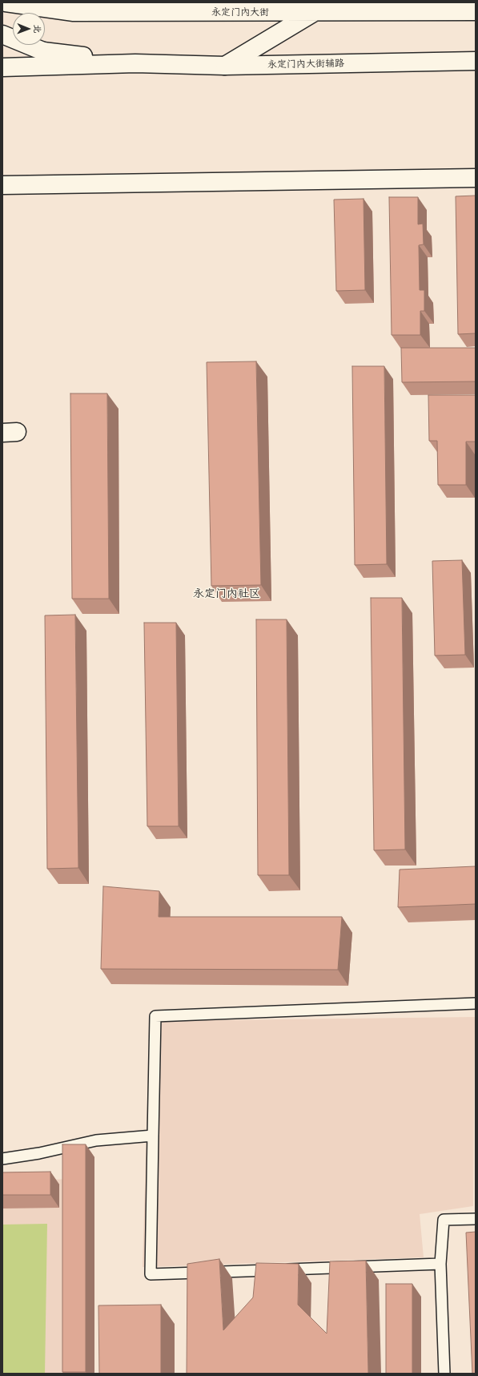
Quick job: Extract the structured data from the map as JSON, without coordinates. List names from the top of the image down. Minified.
{"streets":{"street":["永定门内大街","永定门内大街辅路"]},"districts":["永定门内社区"],"north":"right"}
